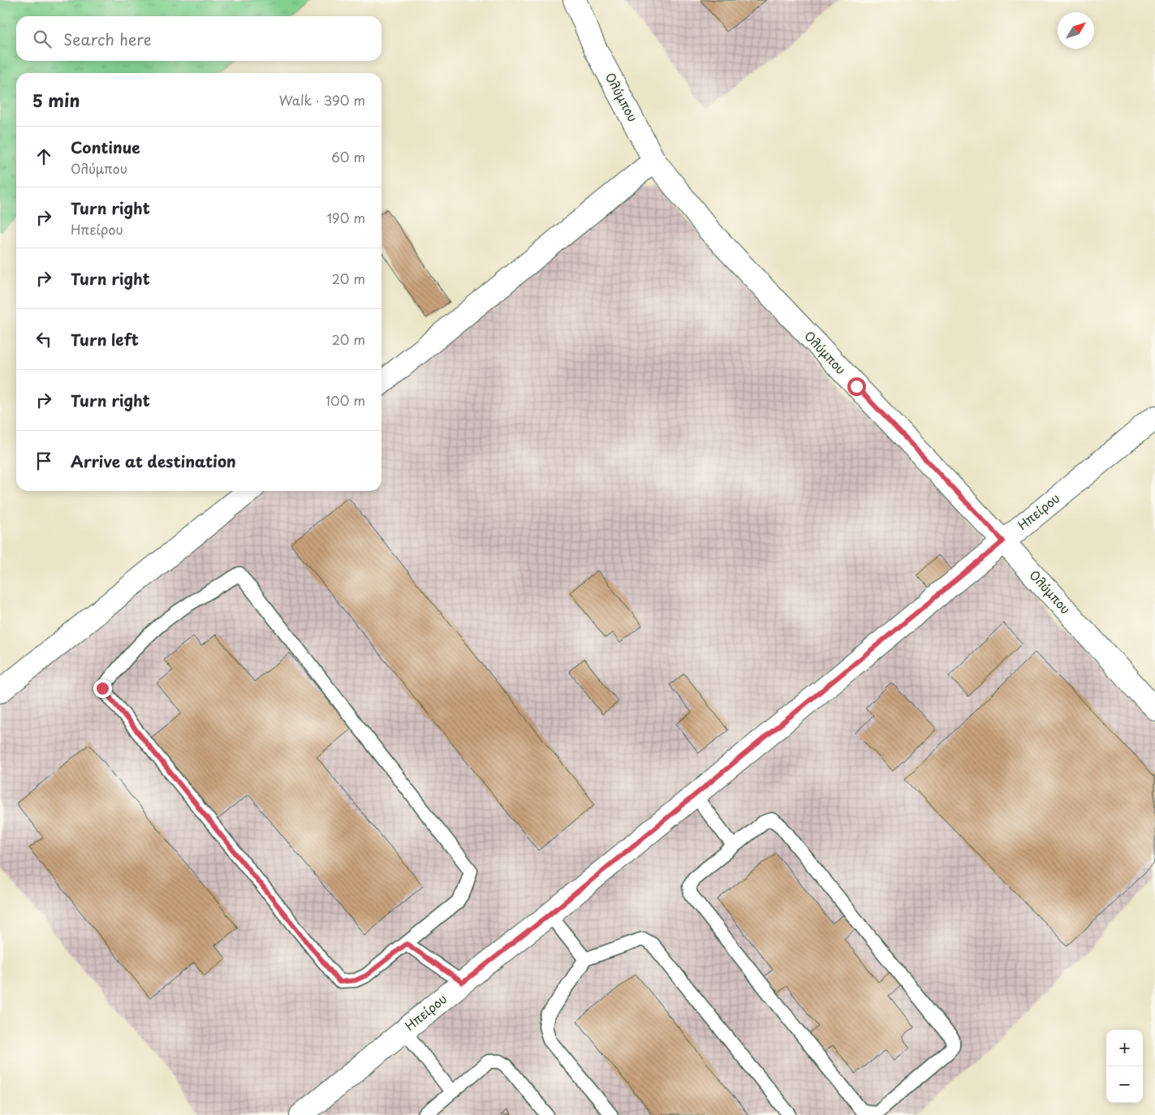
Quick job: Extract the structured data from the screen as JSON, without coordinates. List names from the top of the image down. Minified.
{"streets":{"street":["Ολύμπου","Ηπείρου"]},"crossings":[["Ολύμπου","Ηπείρου"]],"north":"top right","page":{"search":"Search here","heading":["5 min","Walk · 390 m"],"list":[["Continue","Ολύμπου","60 m"],["Turn right","Ηπείρου","190 m"],["Turn right","20 m"],["Turn left","20 m"],["Turn right","100 m"],"Arrive at destination"],"map_buttons":["+","−"]}}
